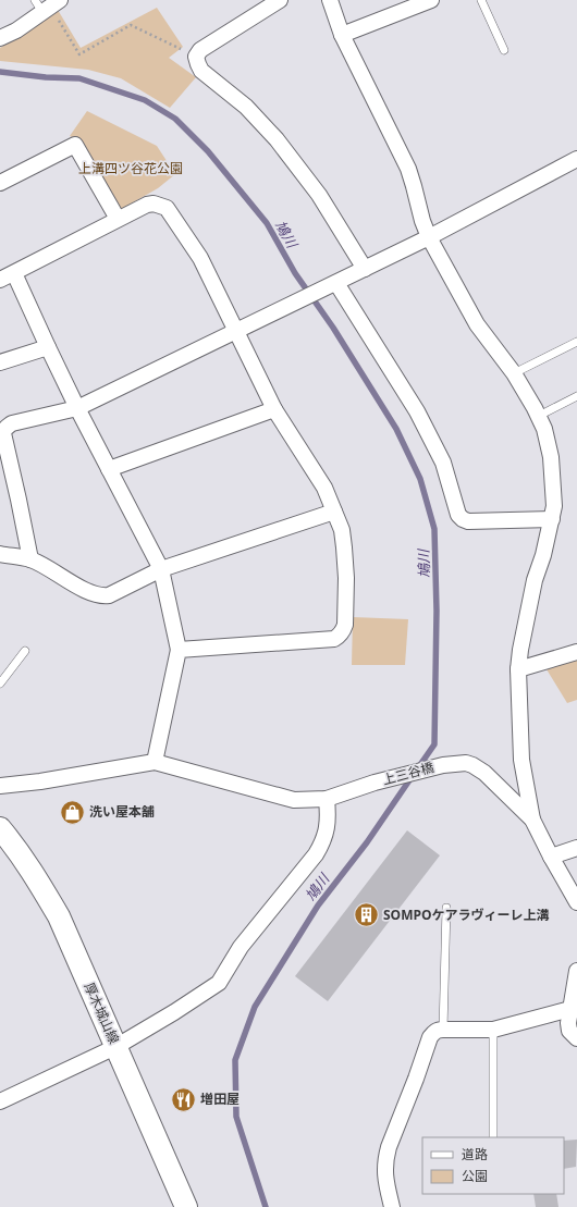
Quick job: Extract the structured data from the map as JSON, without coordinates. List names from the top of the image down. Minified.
{"streets":{"main road":["厚木城山線"],"street":["上三谷橋"]},"water":["鳩川"],"parks":["上溝四ツ谷花公園"],"places":{"shop":["洗い屋本舗"],"building":["SOMPOケアラヴィーレ上溝"],"restaurant":["増田屋"]},"legend":["道路","公園"]}
